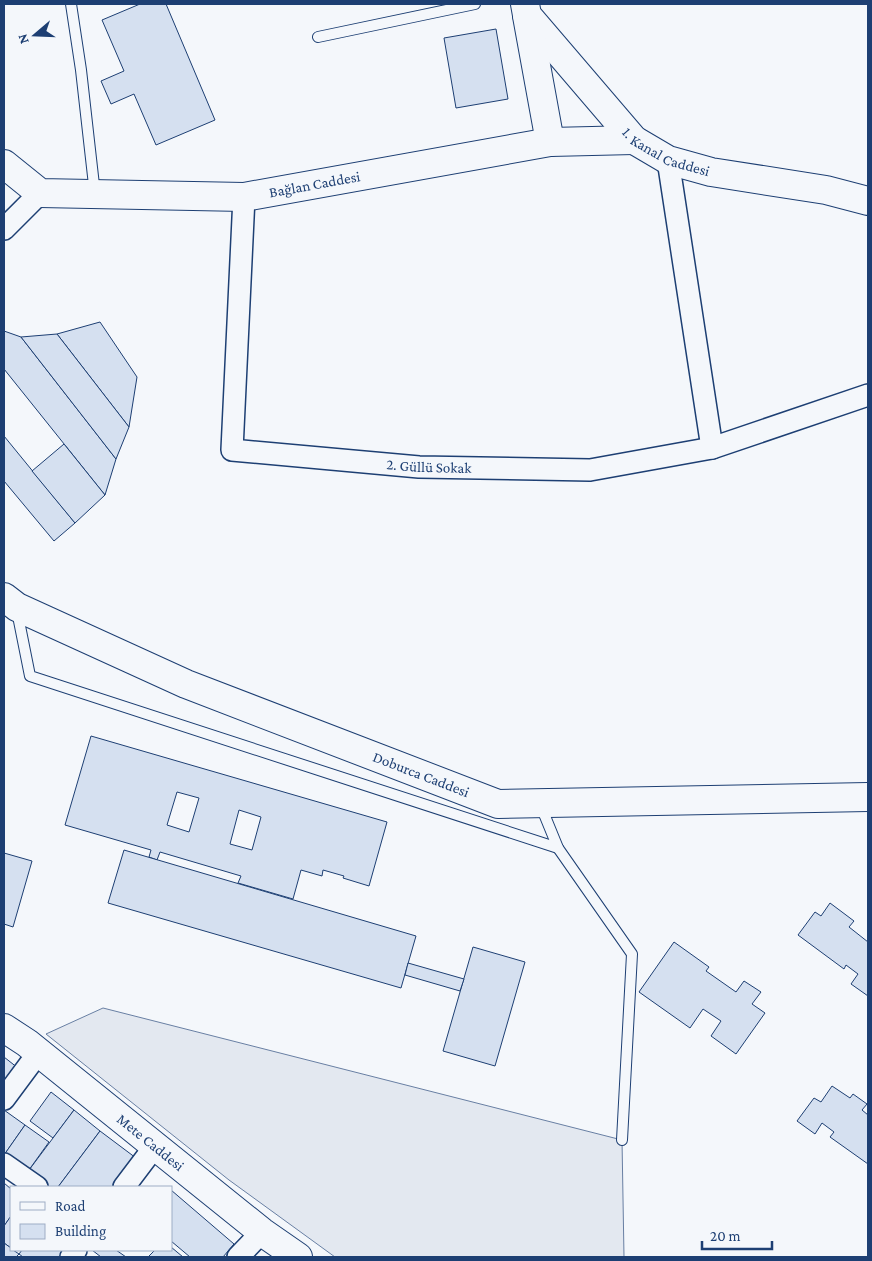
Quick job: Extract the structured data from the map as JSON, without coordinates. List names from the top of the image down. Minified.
{"streets":{"main road":["1. Kanal Caddesi","Bağlan Caddesi","Doburca Caddesi","Mete Caddesi"],"street":["2. Güllü Sokak"]},"crossings":[["1. Kanal Caddesi","Bağlan Caddesi"],["Bağlan Caddesi","2. Güllü Sokak"]],"legend":["Road","Building"],"scale_bar":"20 m","north":"left"}
